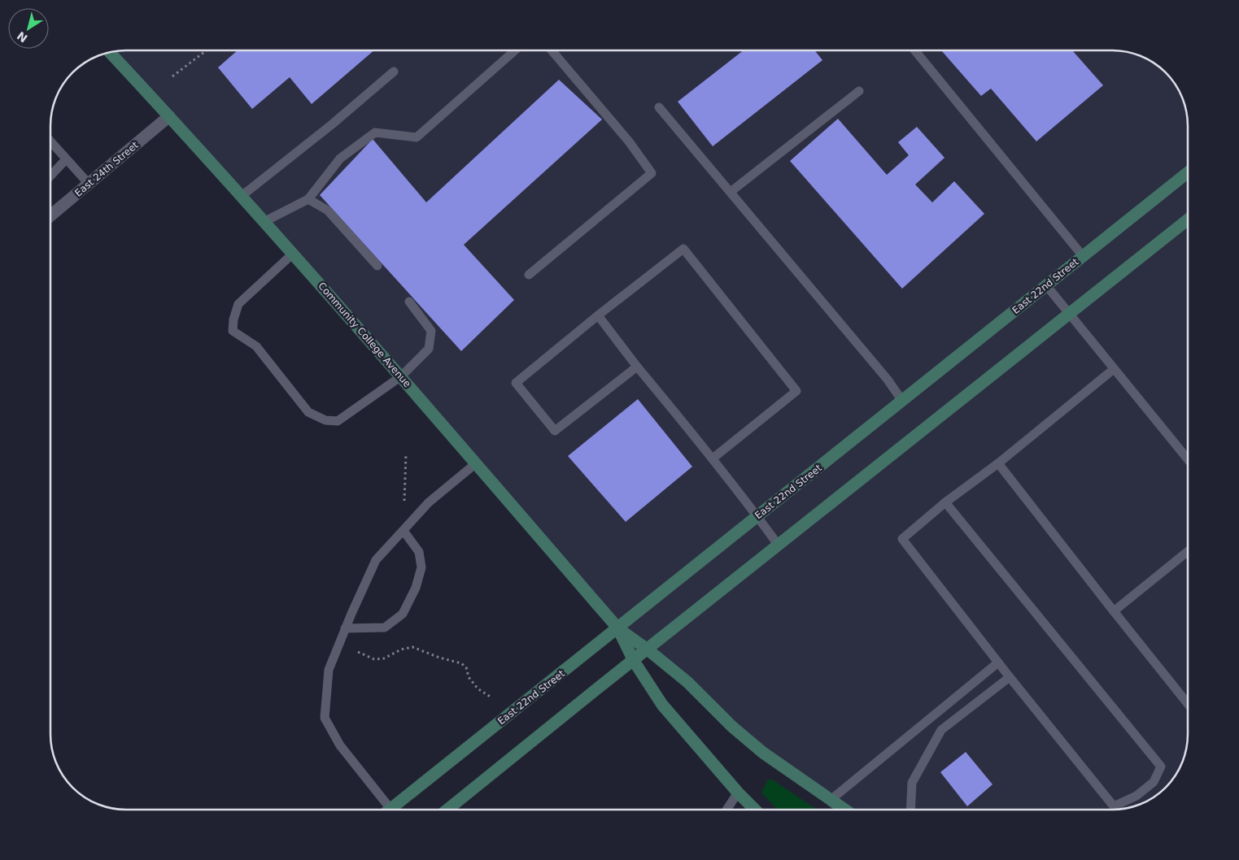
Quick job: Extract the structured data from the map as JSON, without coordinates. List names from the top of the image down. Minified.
{"streets":{"street":["East 24th Street","East 22nd Street","Community College Avenue"]},"crossings":[["East 24th Street","Community College Avenue"],["East 22nd Street","Community College Avenue"]],"north":"bottom left"}
